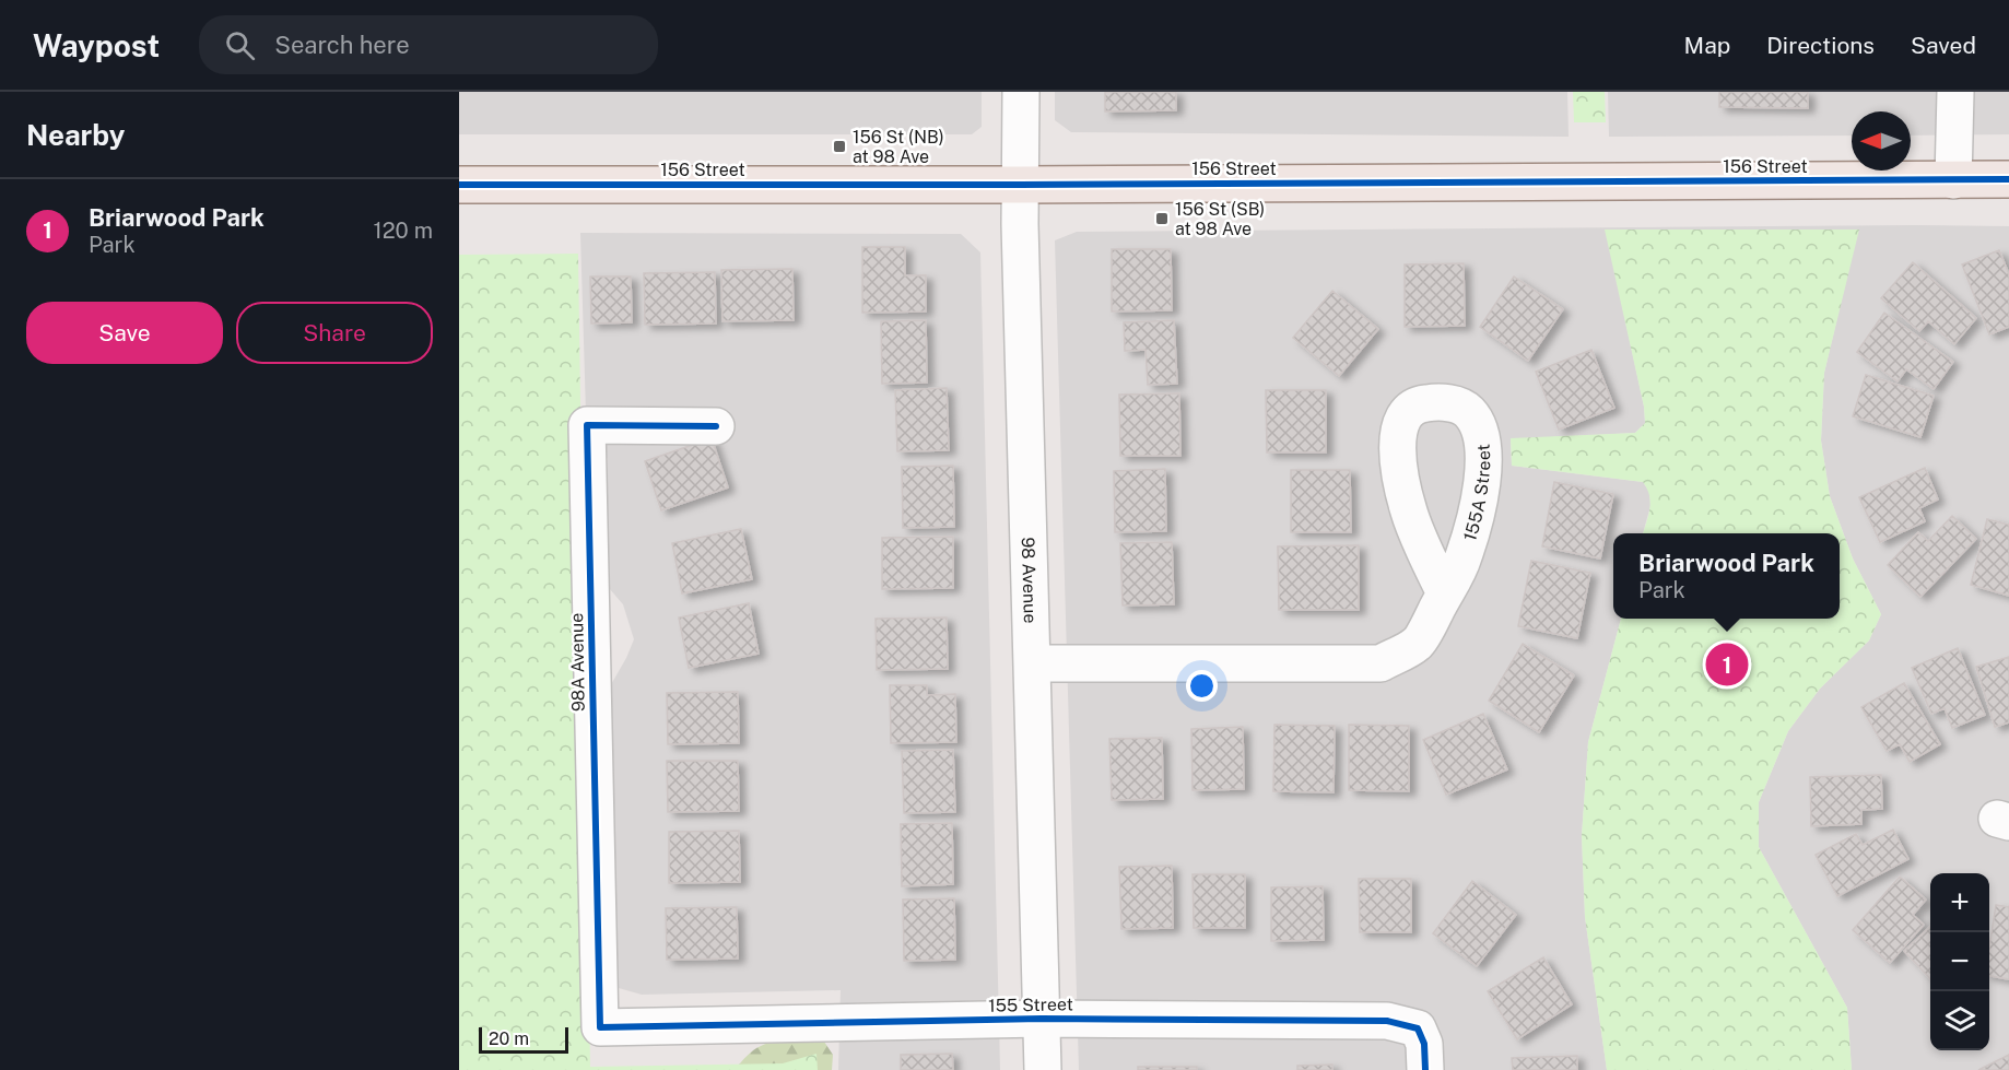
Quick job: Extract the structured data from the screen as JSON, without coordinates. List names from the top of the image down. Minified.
{"streets":{"main road":["156 Street"],"street":["98 Avenue","98A Avenue","155 Street"]},"crossings":[["156 Street","98 Avenue"],["98 Avenue","155 Street"],["98A Avenue","155 Street"]],"places":{"transit":["156 St (NB) at 98 Ave","156 St (SB) at 98 Ave"]},"scale_bar":"20 m","north":"left","page":{"header":"Waypost","search":"Search here","nav":["Map","Directions","Saved"],"heading":"Nearby","list":[{"mark":"1","name":"Briarwood Park","note":"Park","value":"120 m"}],"buttons":["Save","Share"],"popup":["Briarwood Park","Park"],"pins":"1","map_buttons":["+","−"],"scale":"20 m"}}
